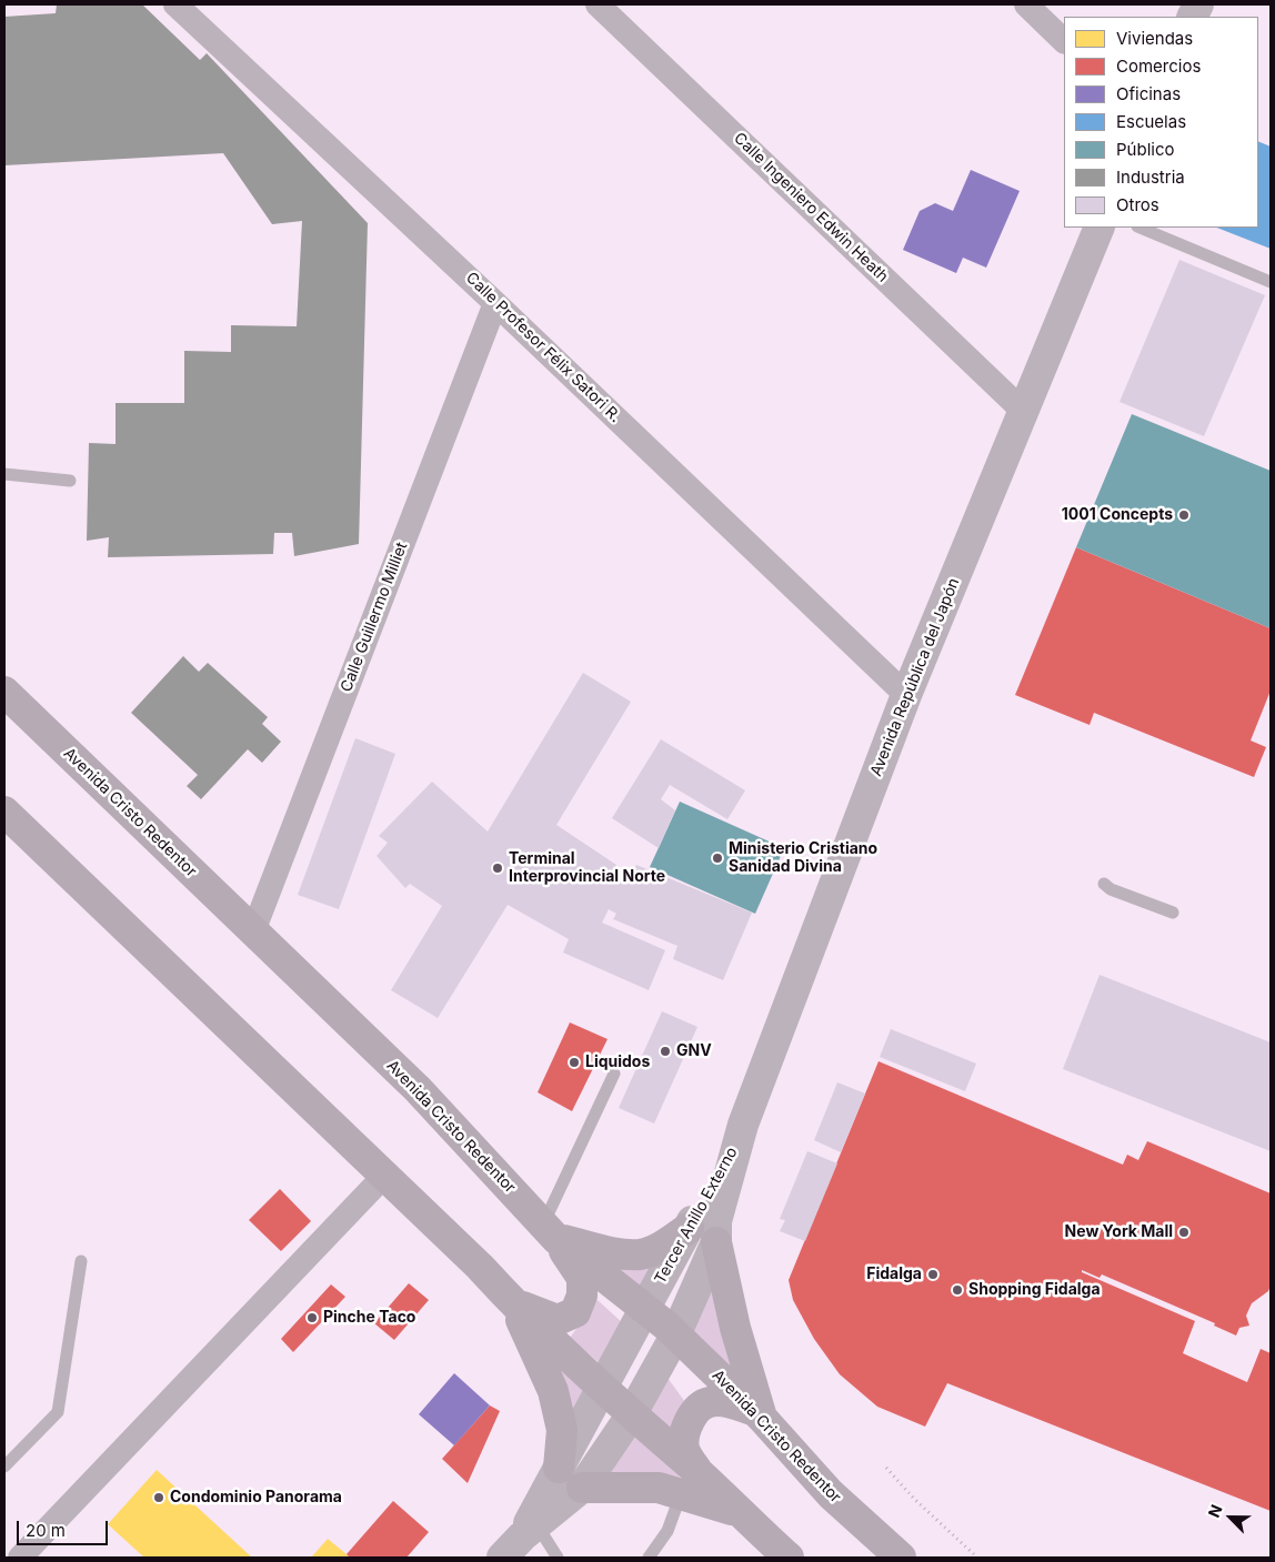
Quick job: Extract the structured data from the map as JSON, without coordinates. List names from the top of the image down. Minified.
{"streets":{"main road":["Avenida Cristo Redentor"],"street":["Calle Ingeniero Edwin Heath","Calle Profesor Félix Satori R.","Calle Guillermo Milliet","Avenida República del Japón","Tercer Anillo Externo"]},"crossings":[["Calle Ingeniero Edwin Heath","Avenida República del Japón"],["Calle Profesor Félix Satori R.","Calle Guillermo Milliet"],["Calle Profesor Félix Satori R.","Avenida República del Japón"],["Calle Guillermo Milliet","Avenida Cristo Redentor"],["Avenida República del Japón","Tercer Anillo Externo"],["Avenida Cristo Redentor","Tercer Anillo Externo"]],"places":["1001 Concepts","Ministerio Cristiano Sanidad Divina","Terminal Interprovincial Norte","GNV","Liquidos","New York Mall","Fidalga","Shopping Fidalga","Pinche Taco","Condominio Panorama"],"legend":["Viviendas","Comercios","Oficinas","Escuelas","Público","Industria","Otros"],"scale_bar":"20 m","north":"top left"}
